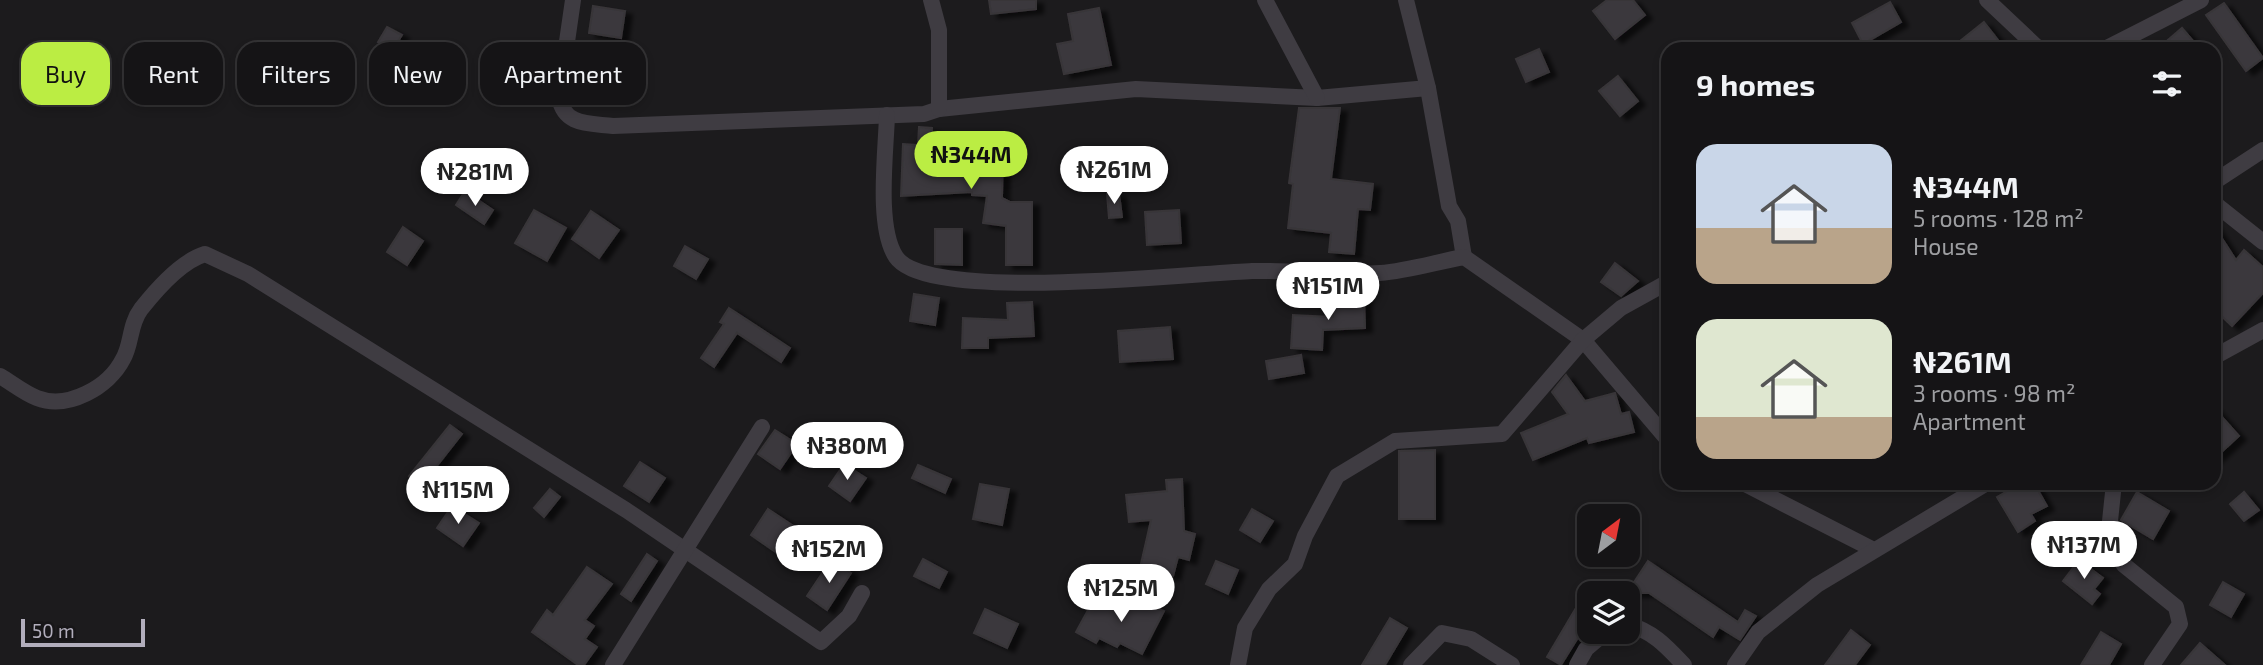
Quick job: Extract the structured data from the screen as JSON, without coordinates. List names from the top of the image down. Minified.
{"scale_bar":"50 m","north":"top right","page":{"chip":["Buy","Rent","Filters","New","Apartment"],"heading":"9 homes","list":[{"name":"₦344M","note":"5 rooms · 128 m² · House"},{"name":"₦261M","note":"3 rooms · 98 m² · Apartment"}],"price":["₦344M","₦261M","₦281M","₦151M","₦380M","₦115M","₦137M","₦152M","₦125M"],"scale":"50 m"}}
